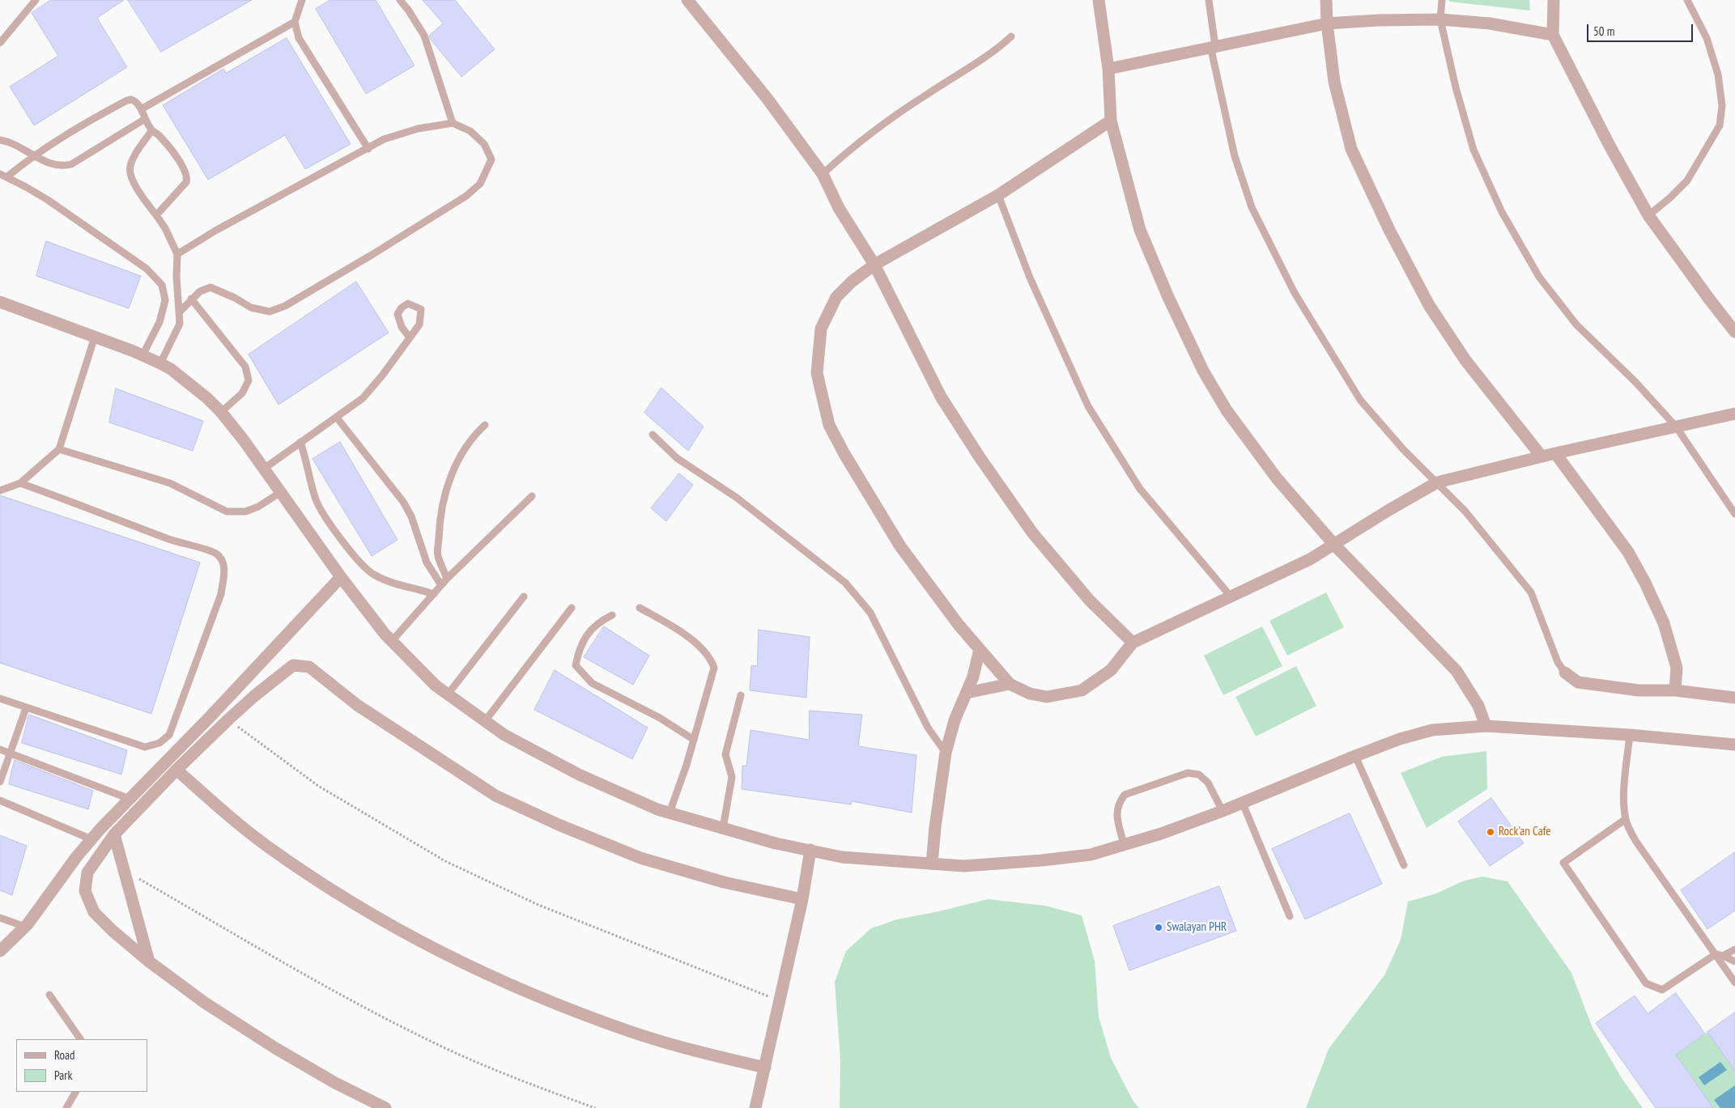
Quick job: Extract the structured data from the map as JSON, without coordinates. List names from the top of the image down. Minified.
{"places":["Rock'an Cafe","Swalayan PHR"],"legend":["Road","Park"],"scale_bar":"50 m"}
